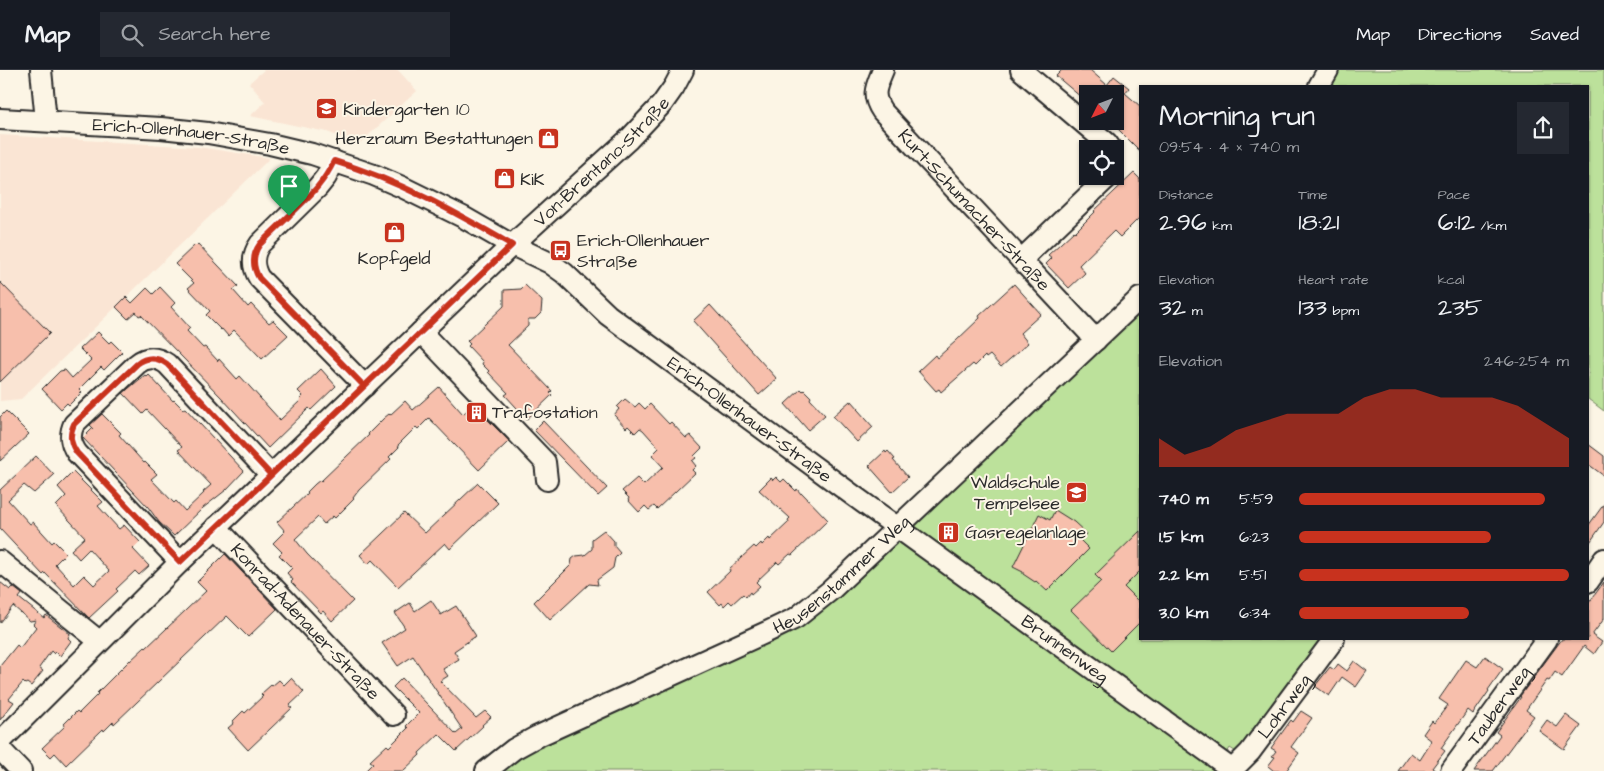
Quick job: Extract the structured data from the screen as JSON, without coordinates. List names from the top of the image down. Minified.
{"streets":{"street":["Erich-Ollenhauer-Straße","Von-Brentano-Straße","Kurt-Schumacher-Straße","Heusenstammer Weg","Konrad-Adenauer-Straße","Brunnenweg","Tauberweg","Lohrweg"]},"crossings":[["Erich-Ollenhauer-Straße","Von-Brentano-Straße"],["Erich-Ollenhauer-Straße","Heusenstammer Weg"],["Erich-Ollenhauer-Straße","Konrad-Adenauer-Straße"],["Erich-Ollenhauer-Straße","Brunnenweg"],["Von-Brentano-Straße","Konrad-Adenauer-Straße"],["Kurt-Schumacher-Straße","Heusenstammer Weg"],["Heusenstammer Weg","Brunnenweg"],["Brunnenweg","Lohrweg"]],"places":{"school or university":["Kindergarten 10","Waldschule Tempelsee"],"shop":["Herzraum Bestattungen","KiK","Kopfgeld"],"bus stop":["Erich-Ollenhauer Straße"],"building":["Trafostation","Gasregelanlage"]},"north":"bottom left","page":{"header":"Map","search":"Search here","nav":["Map","Directions","Saved"],"heading":["Morning run","09:54 · 4 × 740 m"],"stats":[["Distance","2.96 km"],["Time","18:21"],["Pace","6:12 /km"],["Elevation","32 m"],["Heart rate","133 bpm"],["kcal","235"]],"chart":["Elevation","246–254 m"],"list":[{"name":"740 m","note":"5:59"},{"name":"1.5 km","note":"6:23"},{"name":"2.2 km","note":"5:51"},{"name":"3.0 km","note":"6:34"}]}}
